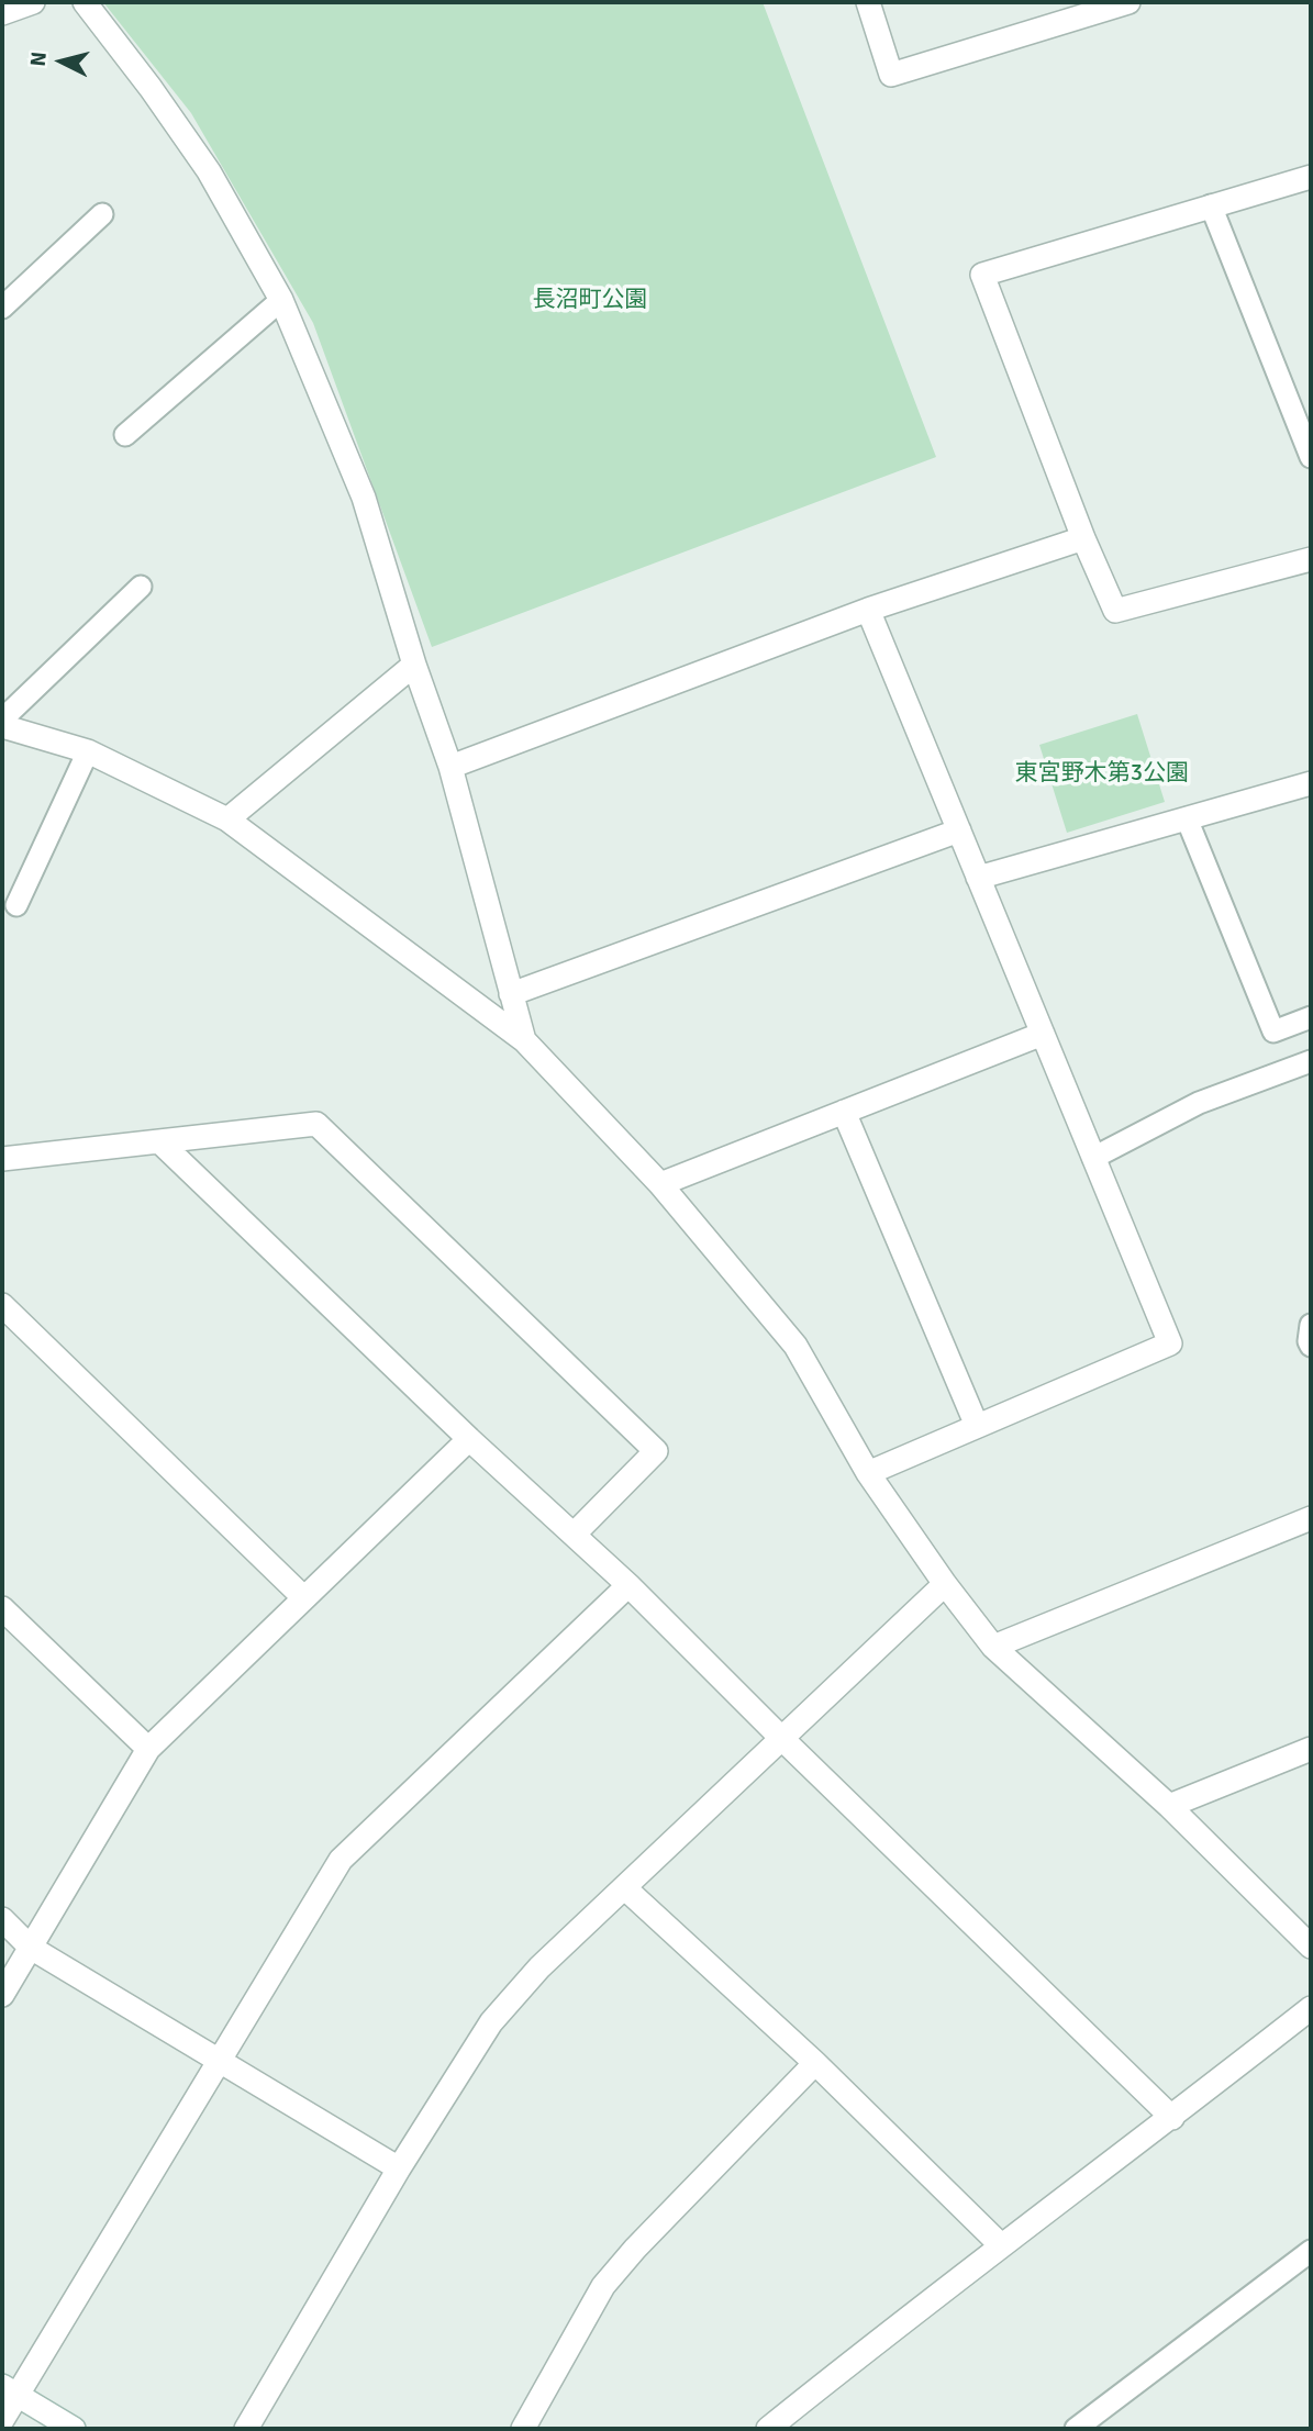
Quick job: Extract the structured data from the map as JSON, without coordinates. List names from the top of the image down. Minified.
{"parks":["長沼町公園","東宮野木第3公園"],"north":"left"}
